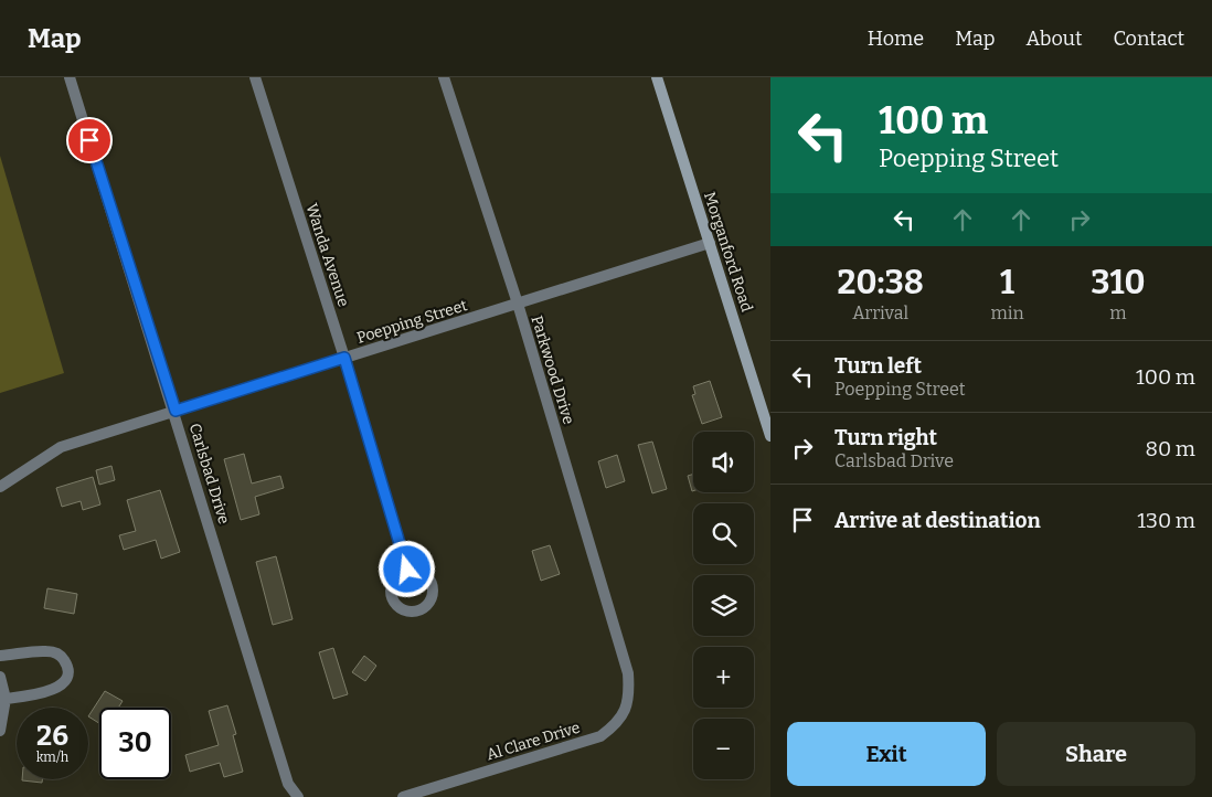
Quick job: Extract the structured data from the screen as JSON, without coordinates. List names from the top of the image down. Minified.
{"streets":{"main road":["Morganford Road"],"street":["Wanda Avenue","Poepping Street","Parkwood Drive","Carlsbad Drive","Al Clare Drive"]},"crossings":[["Morganford Road","Poepping Street"],["Wanda Avenue","Poepping Street"],["Poepping Street","Parkwood Drive"],["Poepping Street","Carlsbad Drive"],["Parkwood Drive","Al Clare Drive"]],"page":{"header":"Map","nav":["Home","Map","About","Contact"],"turn":["100 m","Poepping Street"],"eta":["20:38","Arrival","1","min","310","m"],"list":[{"name":"Turn left","note":"Poepping Street","value":"100 m"},{"name":"Turn right","note":"Carlsbad Drive","value":"80 m"},{"name":"Arrive at destination","value":"130 m"}],"map_buttons":["+","−"],"speed":"26 km/h","limit":"30","buttons":["Exit","Share"]}}
